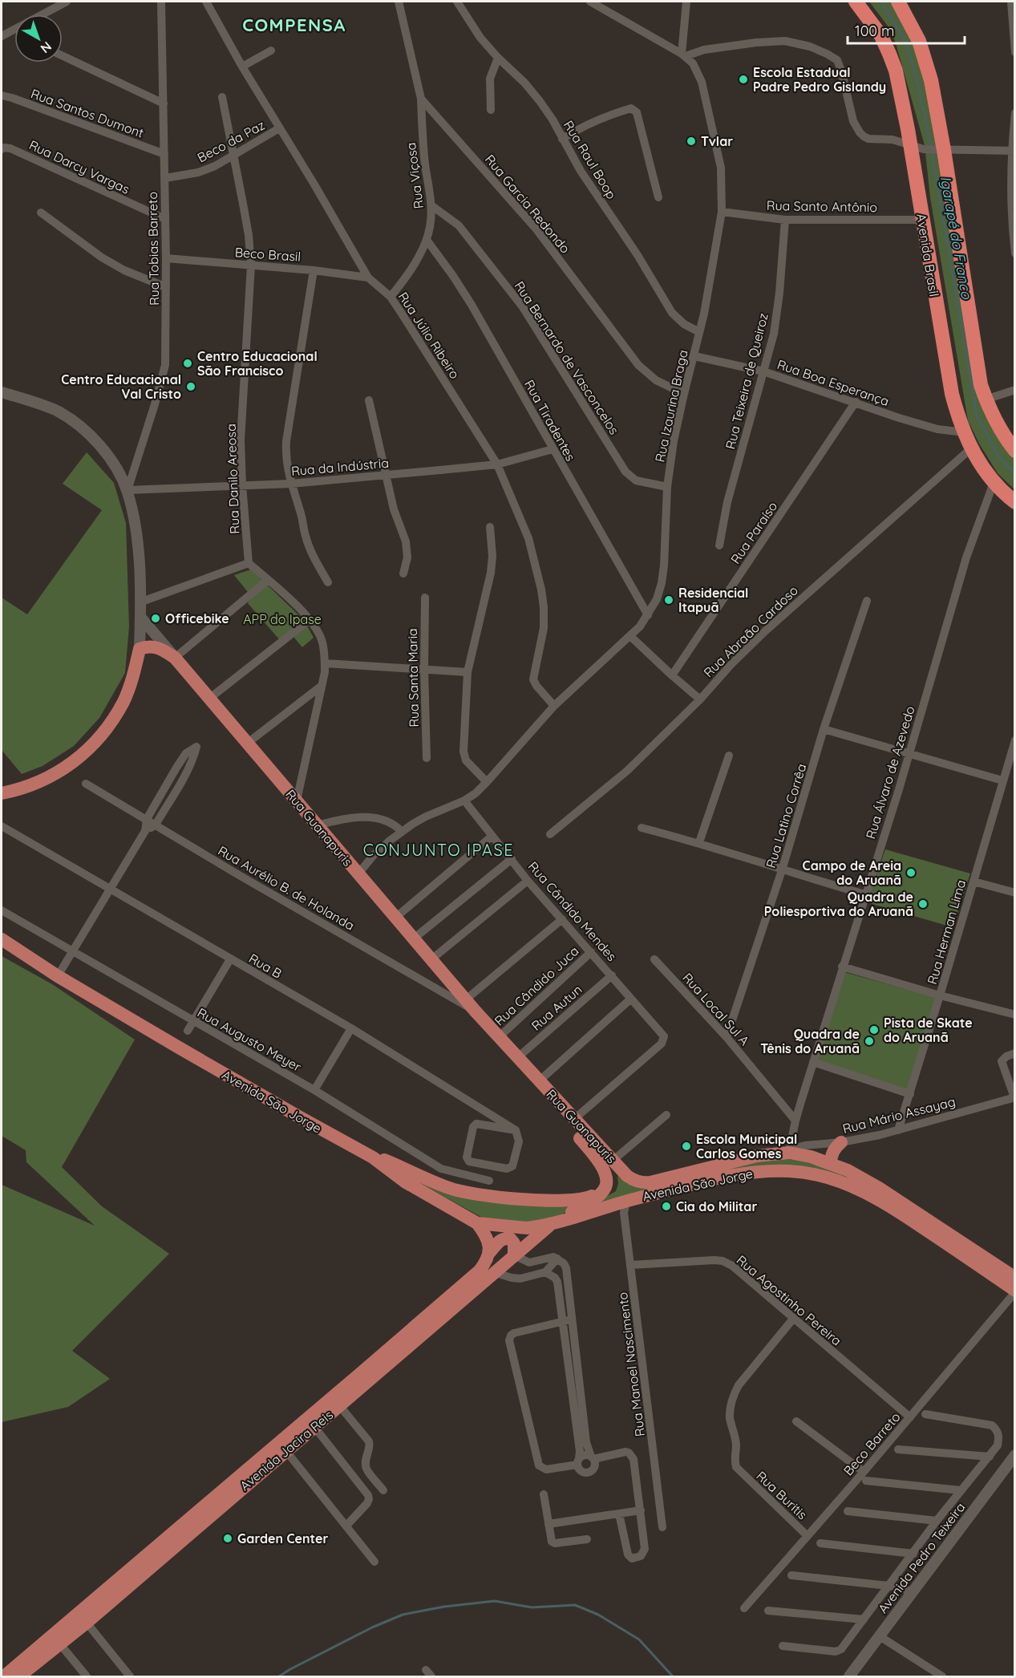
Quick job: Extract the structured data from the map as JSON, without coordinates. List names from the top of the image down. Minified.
{"streets":{"highway":["Avenida Brasil"],"main road":["Rua Guanapuris","Avenida São Jorge","Avenida Jacira Reis"],"street":["Rua Santos Dumont","Beco da Paz","Rua Raul Boop","Rua Darcy Vargas","Rua Viçosa","Rua Garcia Redondo","Rua Santo Antônio","Rua Tobias Barreto","Beco Brasil","Rua Júlio Ribeiro","Rua Bernardo de Vasconcelos","Rua Teixeira de Queiroz","Rua Boa Esperança","Rua Izaurina Braga","Rua Tiradentes","Rua da Indústria","Rua Danilo Areosa","Rua Paraíso","Rua Abraão Cardoso","Rua Santa Maria","Rua Álvaro de Azevedo","Rua Latino Corrêa","Rua Aurélio B. de Holanda","Rua Cândido Mendes","Rua Herman Lima","Rua B","Rua Cândido Juca","Rua Autun","Rua Local Sul A","Rua Augusto Meyer","Rua Mário Assayag","Rua Agostinho Pereira","Rua Manoel Nascimento","Beco Barreto","Rua Buritis","Avenida Pedro Teixeira"]},"crossings":[["Rua Santos Dumont","Rua Tobias Barreto"],["Beco da Paz","Rua Tobias Barreto"],["Beco da Paz","Rua Júlio Ribeiro"],["Beco da Paz","Rua Danilo Areosa"],["Rua Raul Boop","Rua Izaurina Braga"],["Rua Darcy Vargas","Rua Tobias Barreto"],["Rua Viçosa","Rua Garcia Redondo"],["Rua Viçosa","Rua Júlio Ribeiro"],["Rua Viçosa","Rua Bernardo de Vasconcelos"],["Rua Viçosa","Rua Tiradentes"],["Rua Garcia Redondo","Rua Izaurina Braga"],["Rua Santo Antônio","Avenida Brasil"],["Rua Santo Antônio","Rua Teixeira de Queiroz"],["Rua Santo Antônio","Rua Izaurina Braga"],["Rua Tobias Barreto","Beco Brasil"],["Rua Tobias Barreto","Rua da Indústria"],["Beco Brasil","Rua Júlio Ribeiro"],["Beco Brasil","Rua Danilo Areosa"],["Avenida Brasil","Rua Boa Esperança"],["Avenida Brasil","Rua Abraão Cardoso"],["Avenida Brasil","Rua Álvaro de Azevedo"],["Rua Júlio Ribeiro","Rua Izaurina Braga"],["Rua Júlio Ribeiro","Rua da Indústria"],["Rua Bernardo de Vasconcelos","Rua Izaurina Braga"],["Rua Teixeira de Queiroz","Rua Boa Esperança"],["Rua Boa Esperança","Rua Izaurina Braga"],["Rua Boa Esperança","Rua Paraíso"],["Rua Izaurina Braga","Rua Tiradentes"],["Rua Izaurina Braga","Rua Guanapuris"],["Rua Izaurina Braga","Rua Cândido Mendes"],["Rua Tiradentes","Rua da Indústria"],["Rua da Indústria","Rua Danilo Areosa"],["Rua Álvaro de Azevedo","Rua Local Sul A"],["Rua Álvaro de Azevedo","Avenida São Jorge"],["Rua Álvaro de Azevedo","Rua Mário Assayag"],["Rua Latino Corrêa","Rua Local Sul A"],["Rua Guanapuris","Rua Aurélio B. de Holanda"],["Rua Guanapuris","Rua Cândido Mendes"],["Rua Guanapuris","Rua Cândido Juca"],["Rua Guanapuris","Rua Autun"],["Rua Guanapuris","Avenida São Jorge"],["Rua Cândido Mendes","Rua Cândido Juca"],["Rua Cândido Mendes","Rua Autun"],["Rua Herman Lima","Rua Mário Assayag"],["Avenida São Jorge","Rua Mário Assayag"],["Avenida São Jorge","Rua Manoel Nascimento"],["Avenida São Jorge","Beco Barreto"],["Avenida São Jorge","Avenida Jacira Reis"],["Rua Agostinho Pereira","Rua Manoel Nascimento"],["Rua Agostinho Pereira","Beco Barreto"],["Rua Agostinho Pereira","Rua Buritis"],["Beco Barreto","Rua Buritis"]],"districts":["COMPENSA","CONJUNTO IPASE"],"water":["Igarapé do Franco"],"parks":["APP do Ipase"],"places":["Escola Estadual Padre Pedro Gislandy","Tvlar","Centro Educacional São Francisco","Centro Educacional Val Cristo","Residencial Itapuã","Officebike","Campo de Areia do Aruanã","Quadra de Poliesportiva do Aruanã","Pista de Skate do Aruanã","Quadra de Tênis do Aruanã","Escola Municipal Carlos Gomes","Cia do Militar","Garden Center"],"scale_bar":"100 m","north":"bottom right"}
